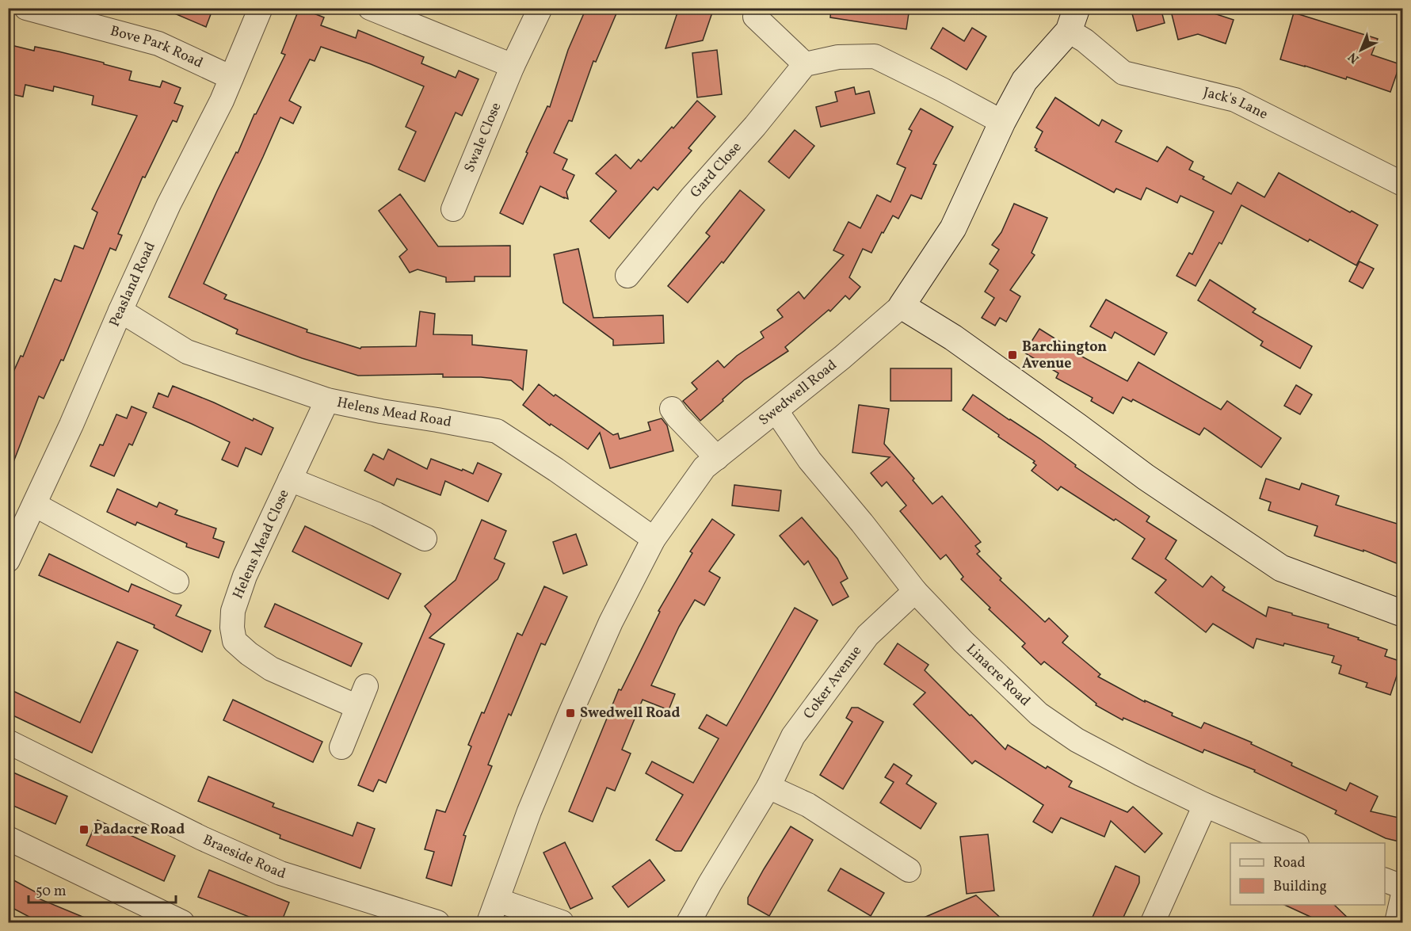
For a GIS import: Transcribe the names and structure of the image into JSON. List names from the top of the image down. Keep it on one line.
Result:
{"streets":{"street":["Bove Park Road","Jack's Lane","Swale Close","Gard Close","Peasland Road","Swedwell Road","Helens Mead Road","Helens Mead Close","Linacre Road","Coker Avenue","Braeside Road"]},"crossings":[["Bove Park Road","Peasland Road"],["Jack's Lane","Swedwell Road"],["Peasland Road","Helens Mead Road"],["Swedwell Road","Helens Mead Road"],["Swedwell Road","Linacre Road"],["Helens Mead Road","Helens Mead Close"],["Linacre Road","Coker Avenue"]],"places":{"transit":["Barchington Avenue","Swedwell Road","Padacre Road"]},"legend":["Road","Building"],"scale_bar":"50 m","north":"bottom left"}
